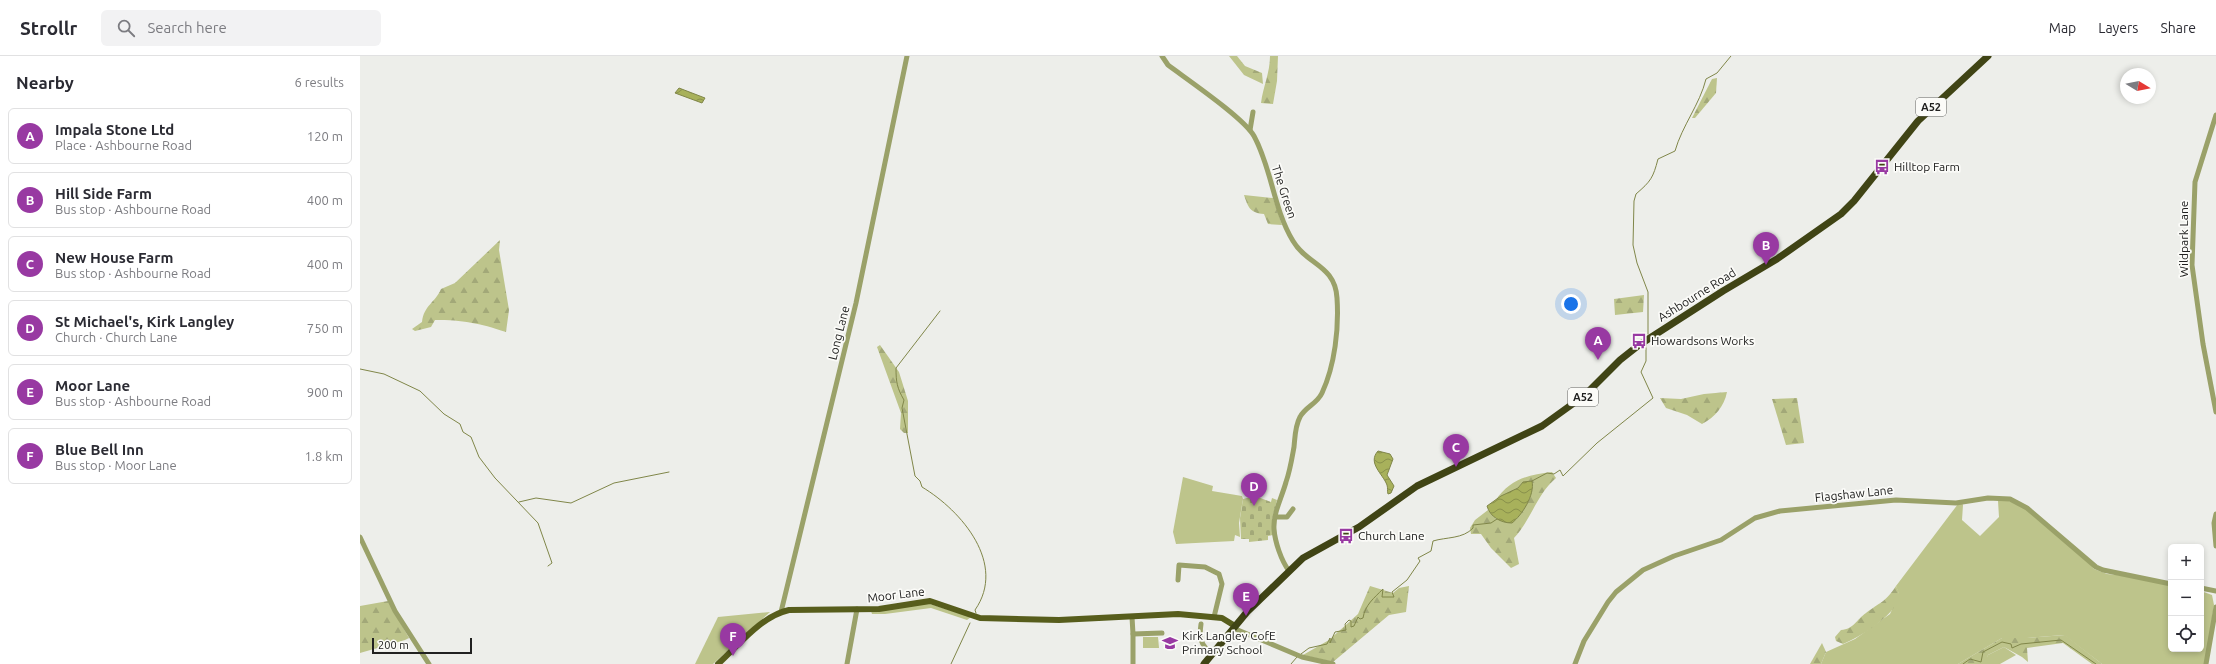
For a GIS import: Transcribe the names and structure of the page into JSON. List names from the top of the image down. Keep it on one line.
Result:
{"streets":{"highway":["A52","Ashbourne Road"],"main road":["Moor Lane"],"street":["The Green","Wildpark Lane","Long Lane","Flagshaw Lane"]},"crossings":[["Ashbourne Road","Moor Lane"],["Long Lane","Moor Lane"]],"places":{"bus stop":["Hilltop Farm","Howardsons Works","Church Lane"],"school or university":["Kirk Langley CofE Primary School"]},"scale_bar":"200 m","north":"right","page":{"header":"Strollr","search":"Search here","nav":["Map","Layers","Share"],"heading":["Nearby","6 results"],"list":[{"mark":"A","name":"Impala Stone Ltd","note":"Place · Ashbourne Road","value":"120 m"},{"mark":"B","name":"Hill Side Farm","note":"Bus stop · Ashbourne Road","value":"400 m"},{"mark":"C","name":"New House Farm","note":"Bus stop · Ashbourne Road","value":"400 m"},{"mark":"D","name":"St Michael's, Kirk Langley","note":"Church · Church Lane","value":"750 m"},{"mark":"E","name":"Moor Lane","note":"Bus stop · Ashbourne Road","value":"900 m"},{"mark":"F","name":"Blue Bell Inn","note":"Bus stop · Moor Lane","value":"1.8 km"}],"pins":["B","A","C","D","E","F"],"map_buttons":["+","−"],"scale":"200 m"}}
